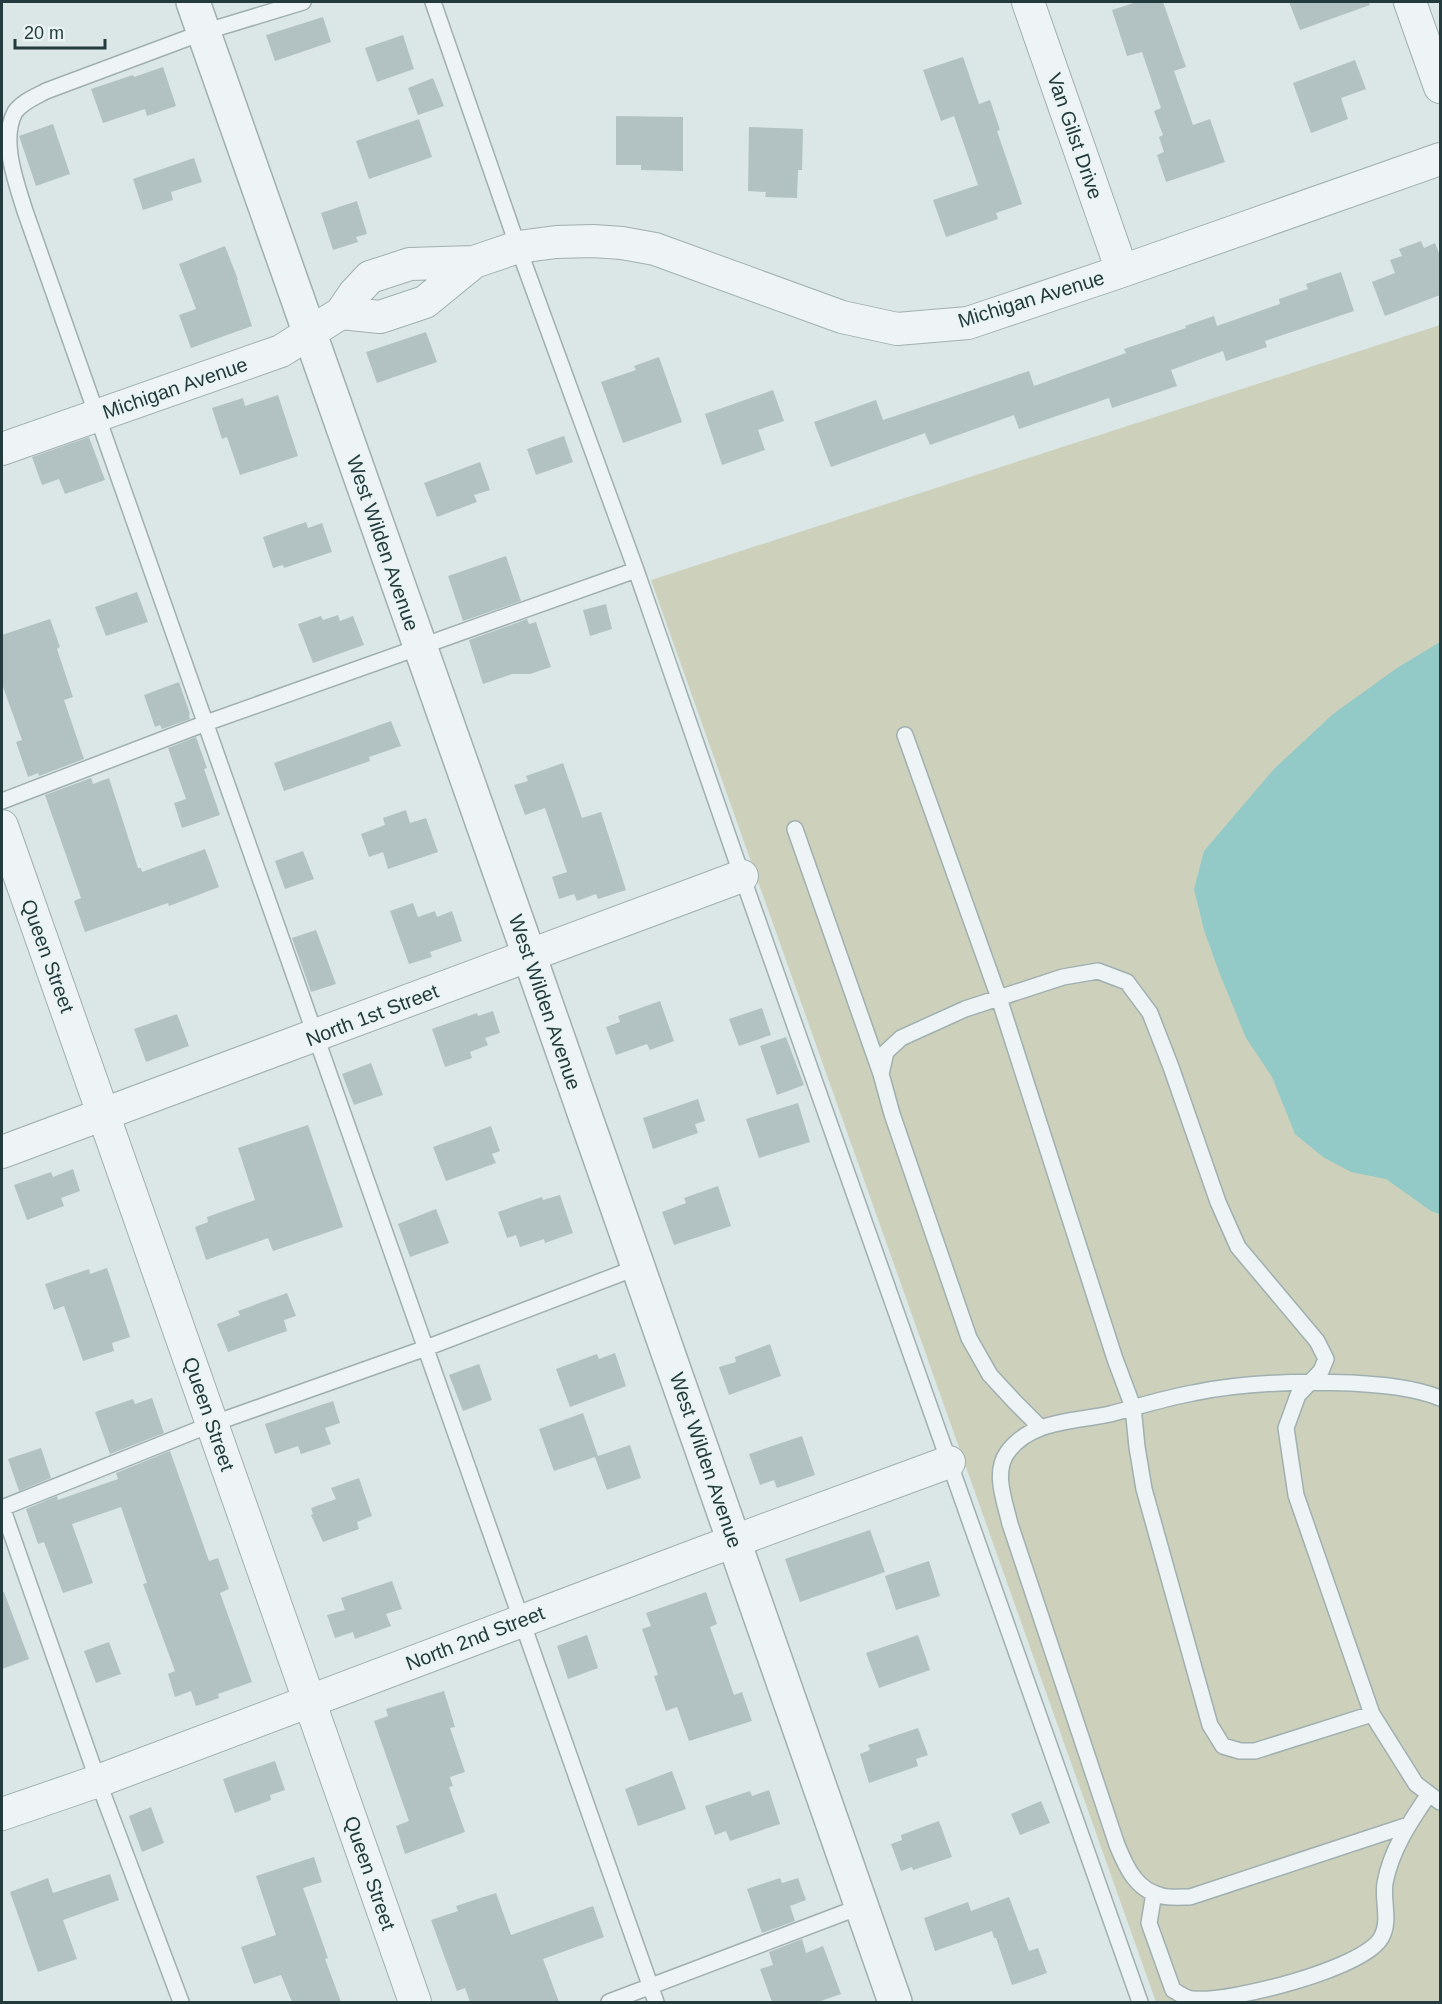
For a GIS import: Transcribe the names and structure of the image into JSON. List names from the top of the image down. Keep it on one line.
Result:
{"streets":{"street":["Van Gilst Drive","Michigan Avenue","West Wilden Avenue","Queen Street","North 1st Street","North 2nd Street"]},"crossings":[["Van Gilst Drive","Michigan Avenue"],["Michigan Avenue","West Wilden Avenue"],["West Wilden Avenue","North 1st Street"],["West Wilden Avenue","North 2nd Street"],["Queen Street","North 1st Street"],["Queen Street","North 2nd Street"]],"scale_bar":"20 m"}
